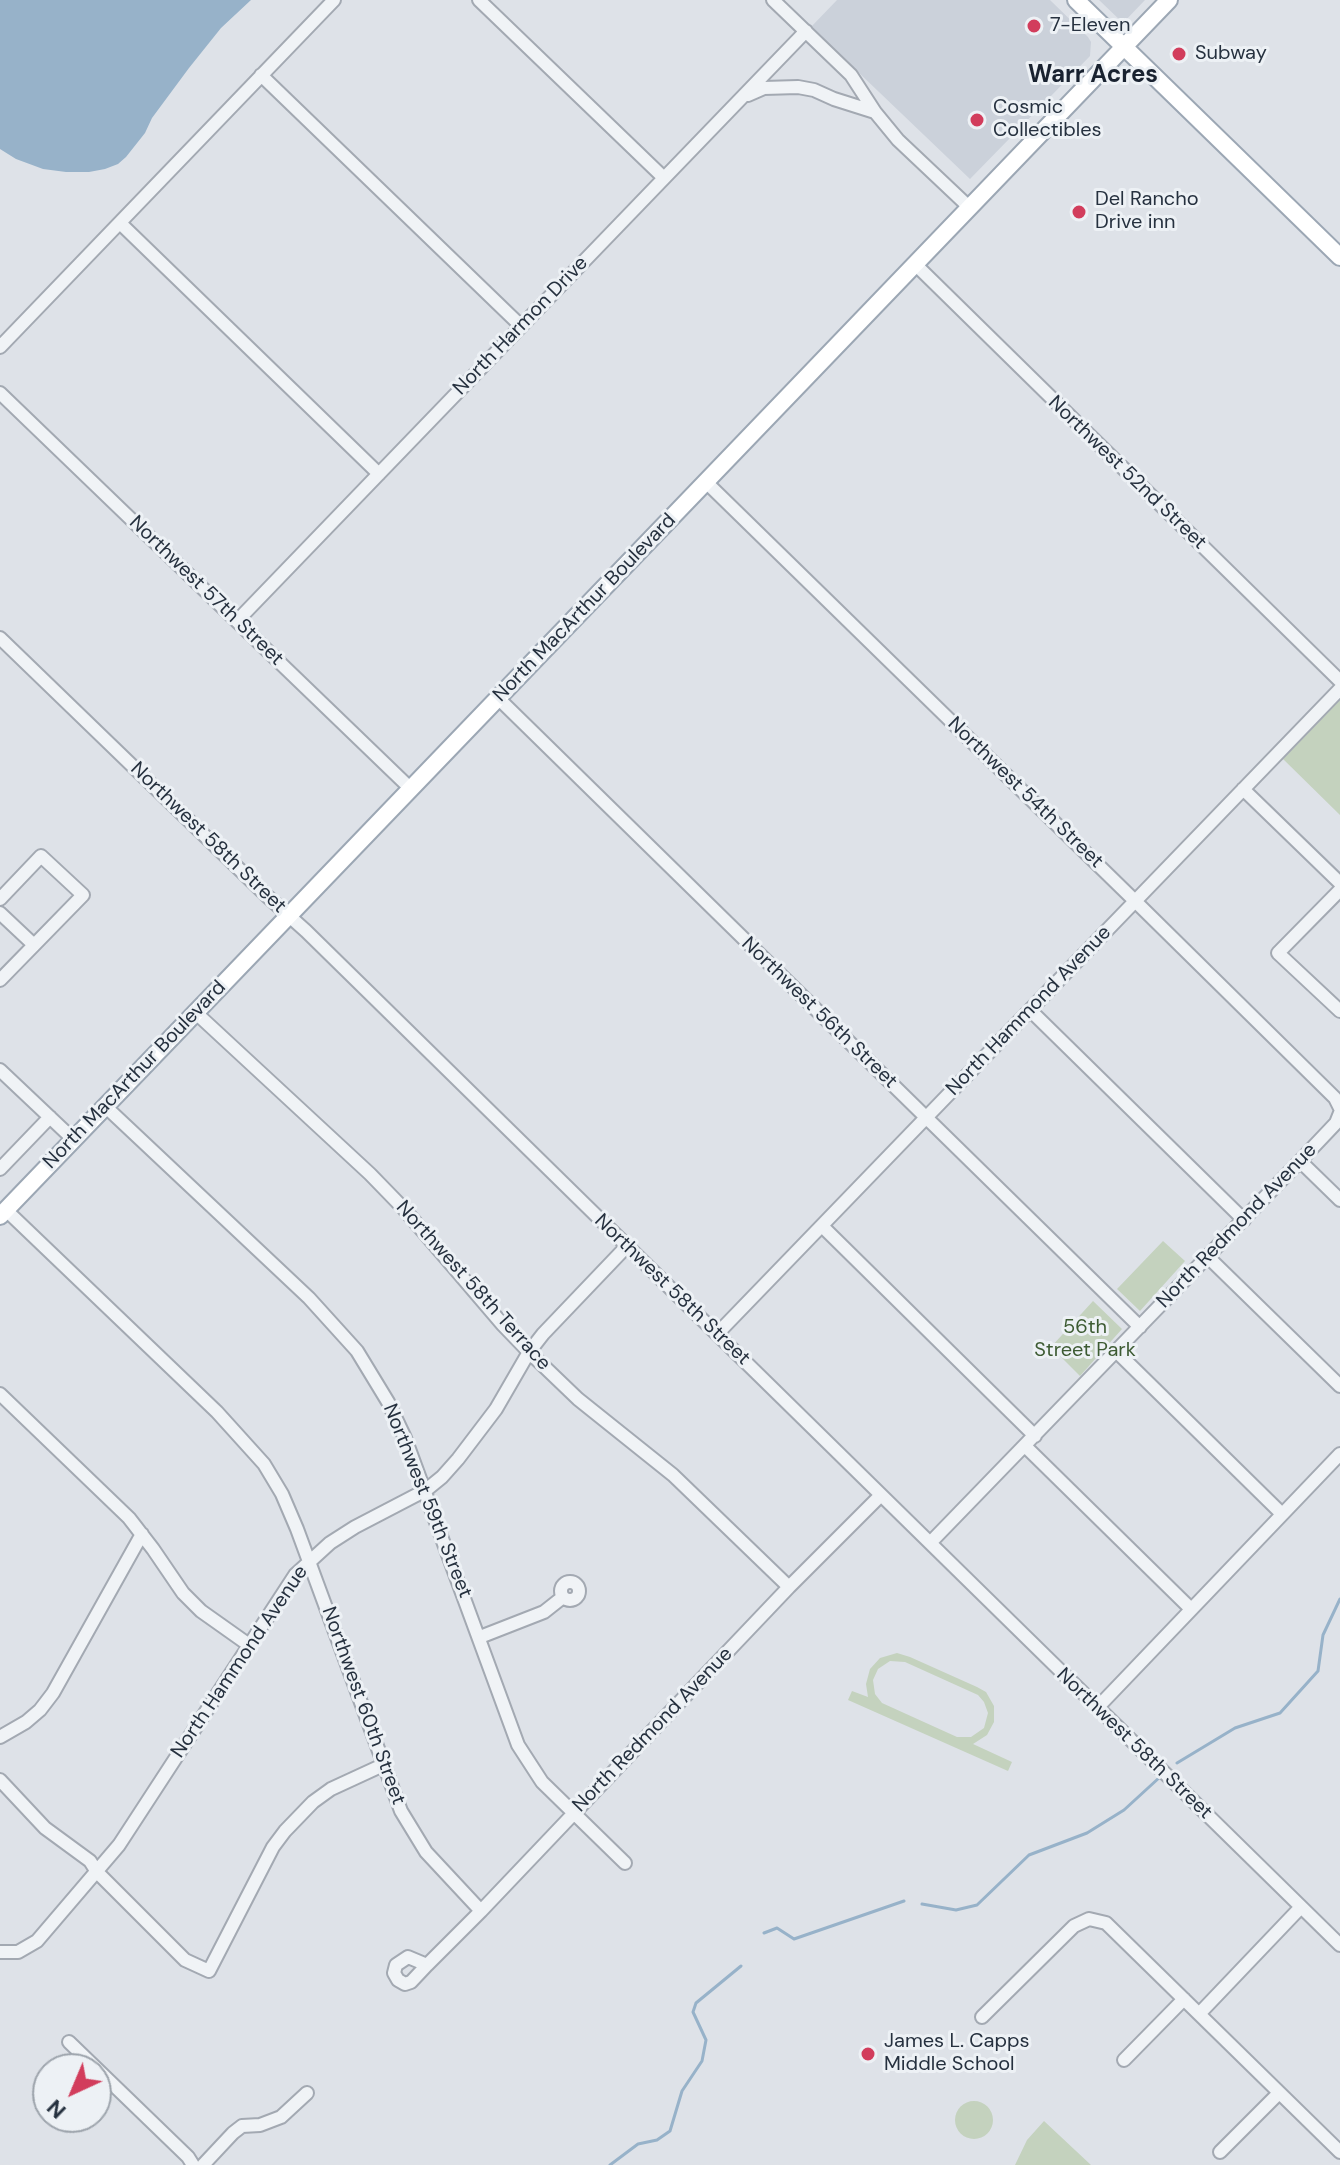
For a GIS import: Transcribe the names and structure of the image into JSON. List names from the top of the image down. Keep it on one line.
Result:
{"streets":{"main road":["North MacArthur Boulevard"],"street":["North Harmon Drive","Northwest 52nd Street","Northwest 57th Street","Northwest 54th Street","Northwest 58th Street","North Hammond Avenue","Northwest 56th Street","North Redmond Avenue","Northwest 58th Terrace","Northwest 59th Street","Northwest 60th Street"]},"crossings":[["North Harmon Drive","Northwest 57th Street"],["Northwest 52nd Street","North MacArthur Boulevard"],["Northwest 57th Street","North MacArthur Boulevard"],["North MacArthur Boulevard","Northwest 54th Street"],["North MacArthur Boulevard","Northwest 58th Street"],["North MacArthur Boulevard","Northwest 56th Street"],["North MacArthur Boulevard","Northwest 58th Terrace"],["North MacArthur Boulevard","Northwest 59th Street"],["North MacArthur Boulevard","Northwest 60th Street"],["Northwest 54th Street","North Hammond Avenue"],["Northwest 54th Street","North Redmond Avenue"],["Northwest 58th Street","North Hammond Avenue"],["Northwest 58th Street","North Redmond Avenue"],["North Hammond Avenue","Northwest 56th Street"],["North Hammond Avenue","Northwest 58th Terrace"],["North Hammond Avenue","Northwest 59th Street"],["North Hammond Avenue","Northwest 60th Street"],["Northwest 56th Street","North Redmond Avenue"],["North Redmond Avenue","Northwest 58th Terrace"],["North Redmond Avenue","Northwest 59th Street"],["North Redmond Avenue","Northwest 60th Street"]],"districts":["Warr Acres"],"parks":["56th Street Park"],"places":["7-Eleven","Subway","Cosmic Collectibles","Del Rancho Drive inn","James L. Capps Middle School"],"north":"bottom left"}
